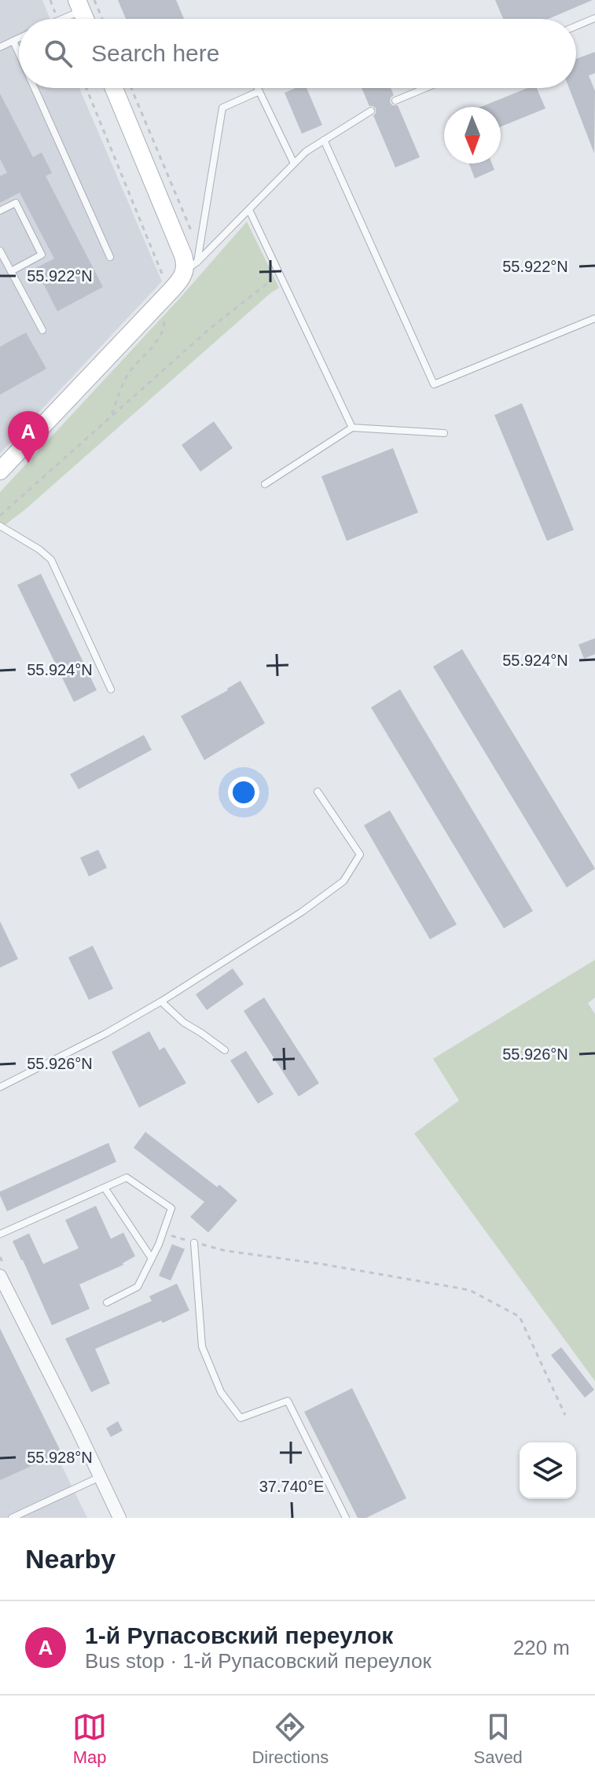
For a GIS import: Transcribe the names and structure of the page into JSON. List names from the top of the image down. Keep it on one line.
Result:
{"north":"bottom","page":{"search":"Search here","pins":"A","heading":"Nearby","list":[{"mark":"A","name":"1-й Рупасовский переулок","note":"Bus stop · 1-й Рупасовский переулок","value":"220 m"}],"nav":["Map","Directions","Saved"]},"coordinates":["55.922°N","55.924°N","55.926°N","55.928°N","37.740°E"]}
